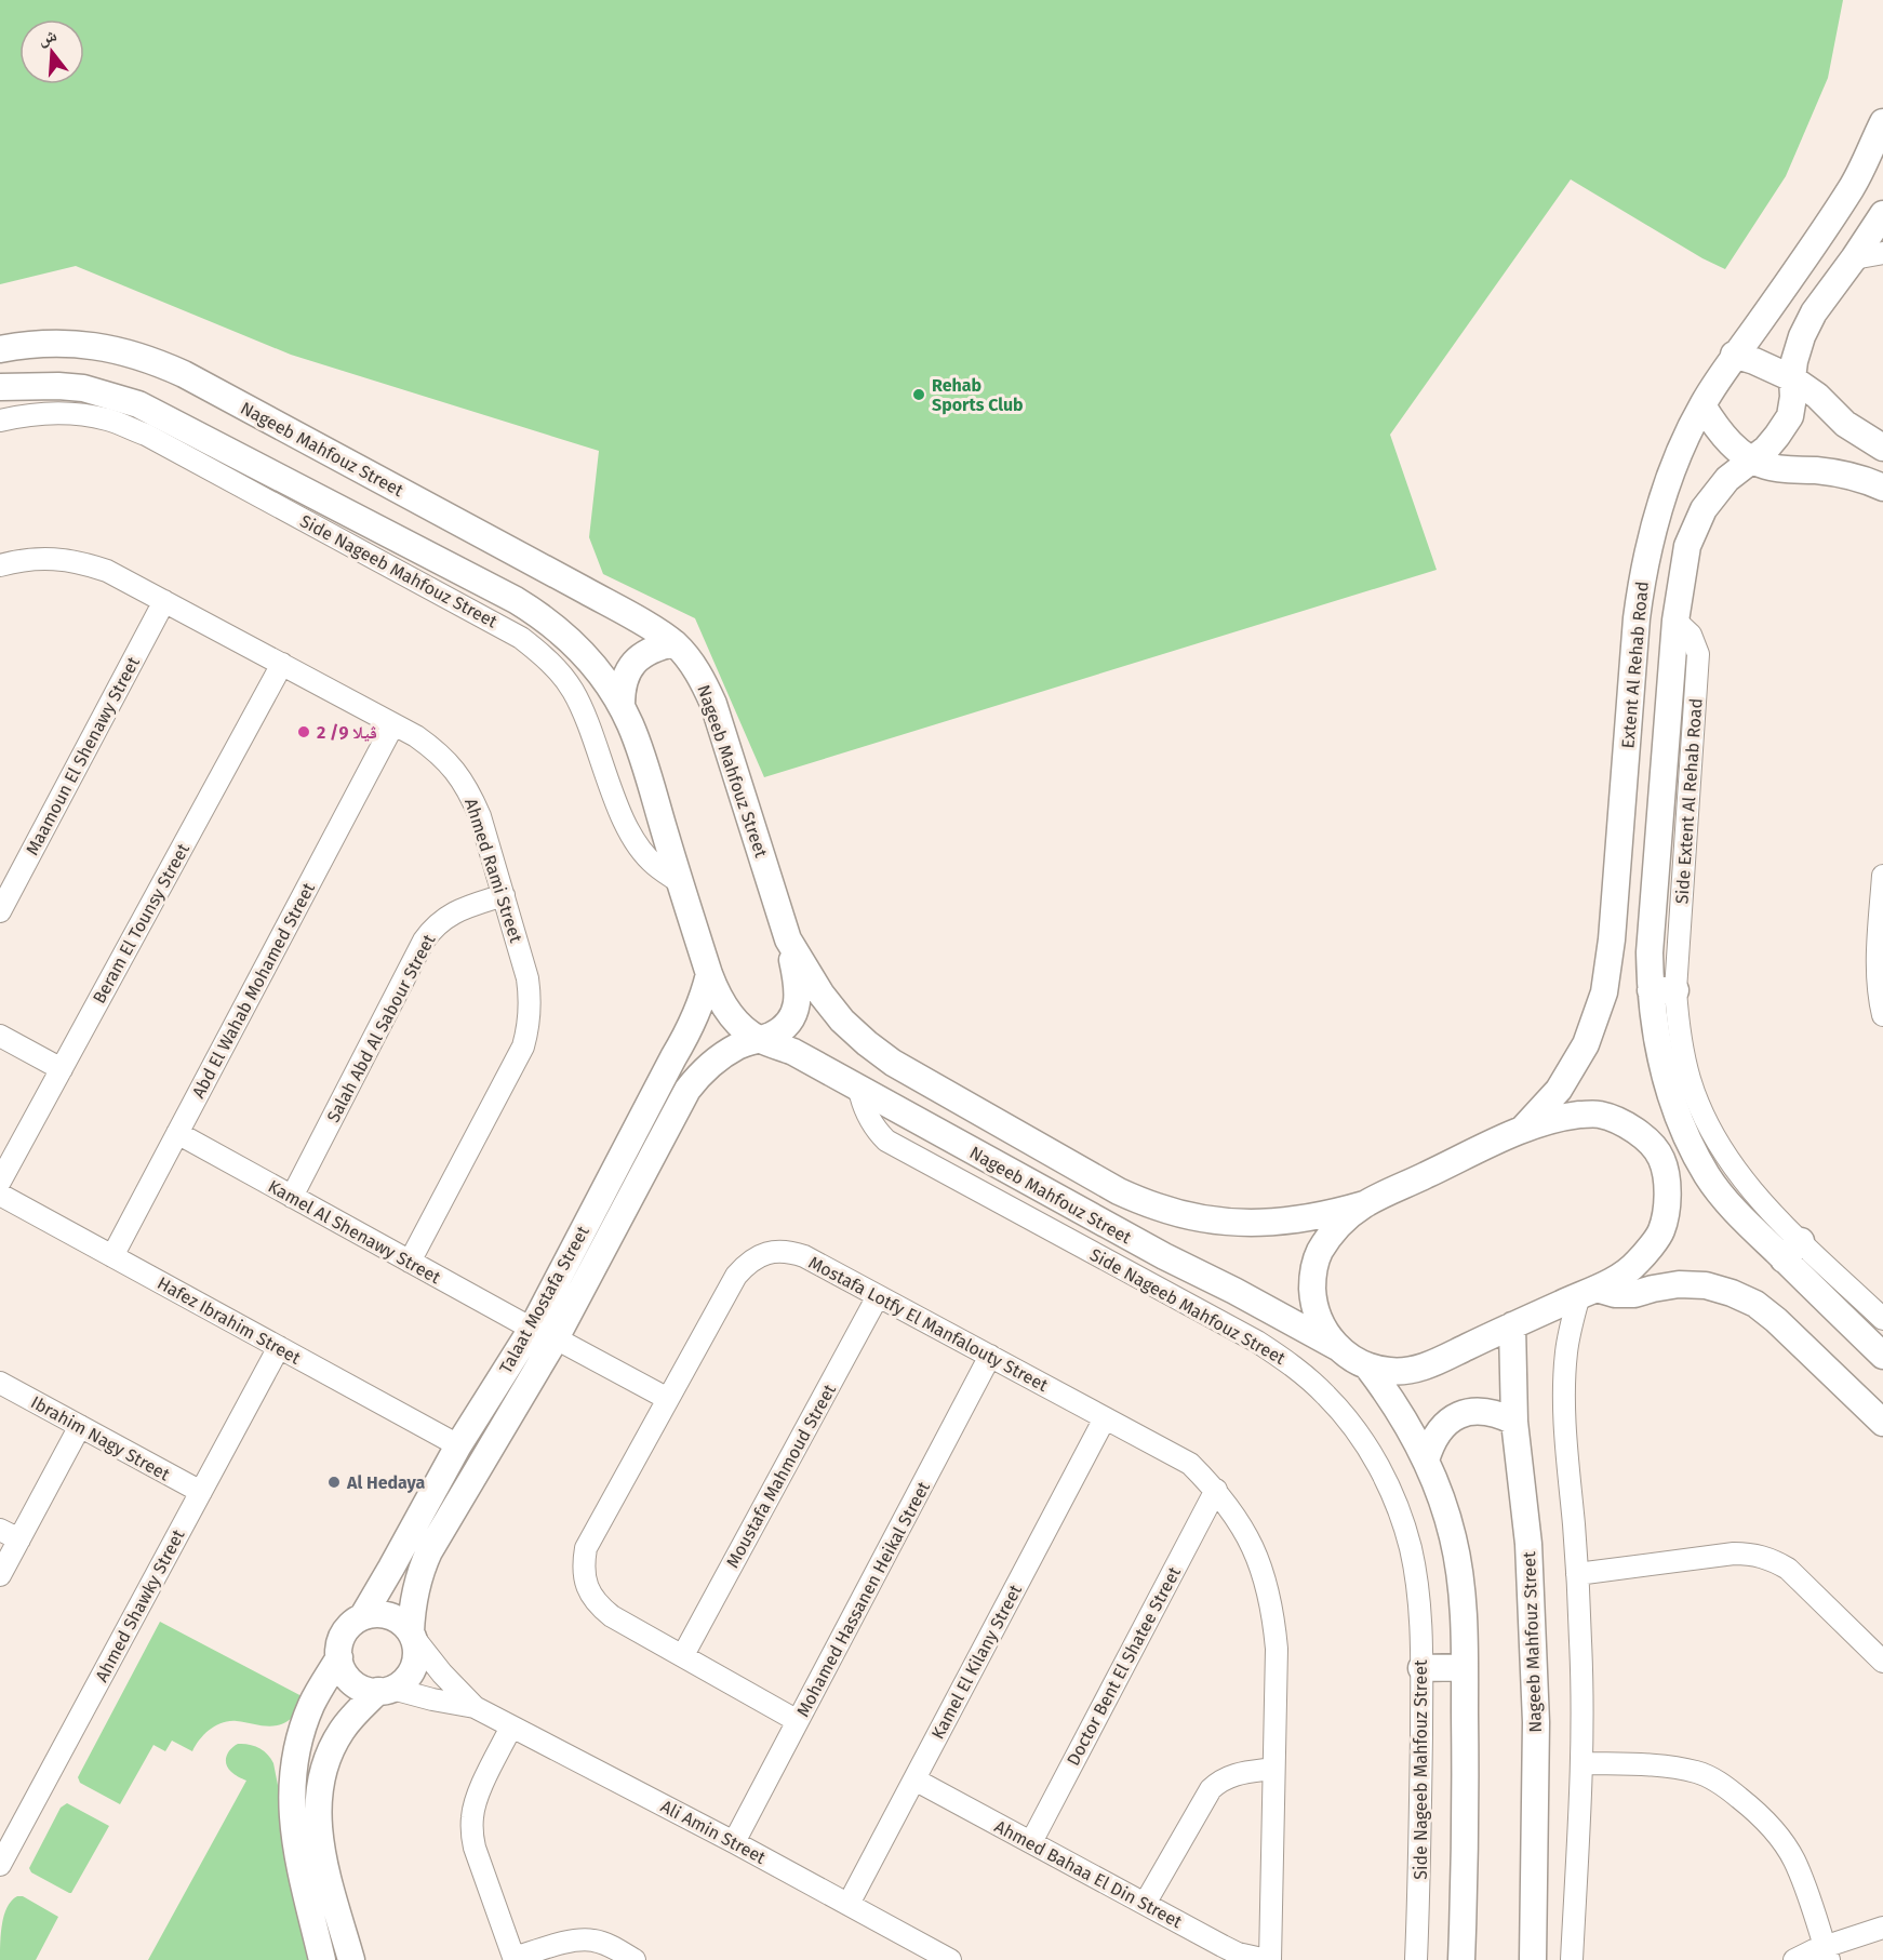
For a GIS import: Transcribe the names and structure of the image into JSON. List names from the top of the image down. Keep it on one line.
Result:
{"streets":{"street":["Nageeb Mahfouz Street","Side Nageeb Mahfouz Street","Extent Al Rehab Road","Maamoun El Shenawy Street","Ahmed Rami Street","Beram El Tounsy Street","Abd El Wahab Mohamed Street","Salah Abd Al Sabour Street","Kamel Al Shenawy Street","Talaat Mostafa Street","Hafez Ibrahim Street","Mostafa Lotfy El Manfalouty Street","Ibrahim Nagy Street","Moustafa Mahmoud Street","Mohamed Hassanen Heikal Street","Ahmed Shawky Street","Kamel El Kilany Street","Doctor Bent El Shatee Street","Ali Amin Street","Ahmed Bahaa El Din Street"]},"crossings":[["Nageeb Mahfouz Street","Side Nageeb Mahfouz Street"],["Nageeb Mahfouz Street","Talaat Mostafa Street"],["Maamoun El Shenawy Street","Ahmed Rami Street"],["Ahmed Rami Street","Beram El Tounsy Street"],["Ahmed Rami Street","Abd El Wahab Mohamed Street"],["Ahmed Rami Street","Salah Abd Al Sabour Street"],["Ahmed Rami Street","Kamel Al Shenawy Street"],["Abd El Wahab Mohamed Street","Kamel Al Shenawy Street"],["Abd El Wahab Mohamed Street","Hafez Ibrahim Street"],["Salah Abd Al Sabour Street","Kamel Al Shenawy Street"],["Kamel Al Shenawy Street","Talaat Mostafa Street"],["Talaat Mostafa Street","Hafez Ibrahim Street"],["Talaat Mostafa Street","Ali Amin Street"],["Hafez Ibrahim Street","Ahmed Shawky Street"],["Mostafa Lotfy El Manfalouty Street","Moustafa Mahmoud Street"],["Mostafa Lotfy El Manfalouty Street","Mohamed Hassanen Heikal Street"],["Mostafa Lotfy El Manfalouty Street","Kamel El Kilany Street"],["Mostafa Lotfy El Manfalouty Street","Doctor Bent El Shatee Street"],["Mostafa Lotfy El Manfalouty Street","Ahmed Bahaa El Din Street"],["Ibrahim Nagy Street","Ahmed Shawky Street"],["Mohamed Hassanen Heikal Street","Ali Amin Street"],["Kamel El Kilany Street","Ali Amin Street"],["Kamel El Kilany Street","Ahmed Bahaa El Din Street"],["Doctor Bent El Shatee Street","Ahmed Bahaa El Din Street"]],"places":["Rehab Sports Club","ڤيلا 9/ 2","Al Hedaya"],"north":"top"}
